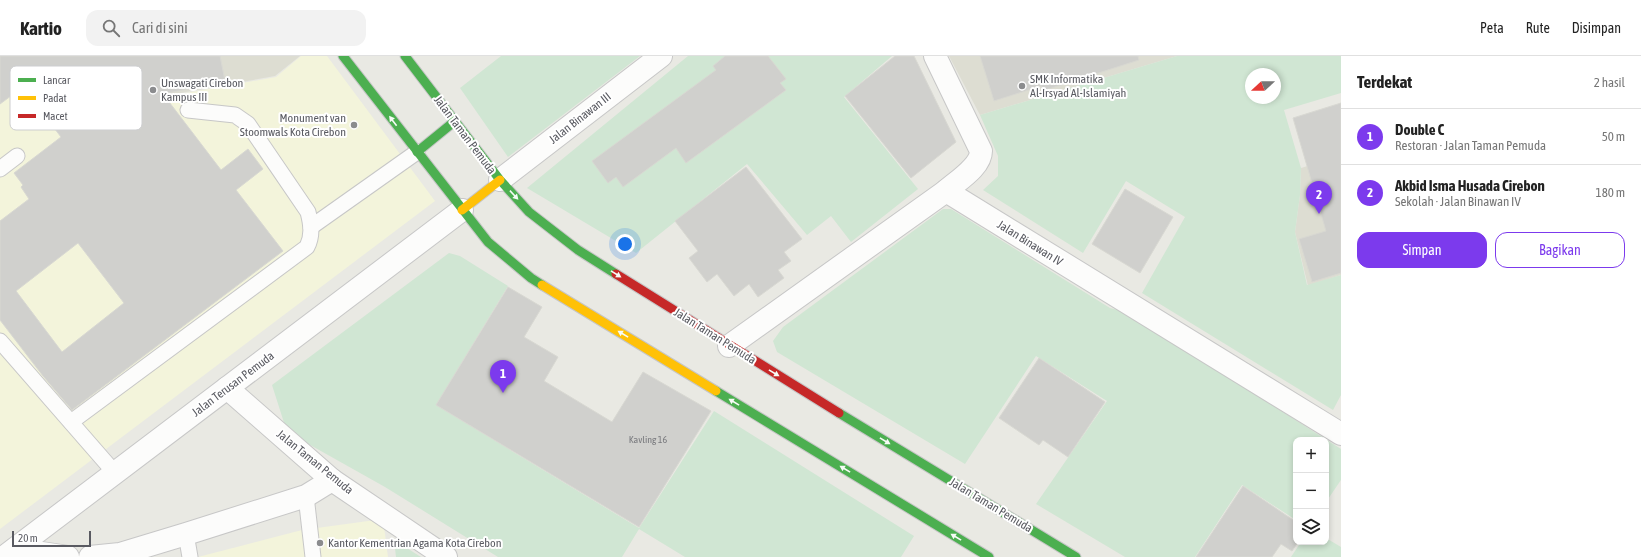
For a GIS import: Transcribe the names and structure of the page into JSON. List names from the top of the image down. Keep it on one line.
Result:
{"streets":{"street":["Jalan Binawan III","Jalan Taman Pemuda","Jalan Binawan IV","Jalan Terusan Pemuda"]},"crossings":[["Jalan Binawan III","Jalan Taman Pemuda"],["Jalan Taman Pemuda","Jalan Terusan Pemuda"]],"places":["SMK Informatika Al-Irsyad Al-Islamiyah","Unswagati Cirebon Kampus III","Monument van Stoomwals Kota Cirebon","Kantor Kementrian Agama Kota Cirebon"],"house_numbers":["Kavling 16"],"legend":["Lancar","Padat","Macet"],"scale_bar":"20 m","north":"left","page":{"header":"Kartio","search":"Cari di sini","nav":["Peta","Rute","Disimpan"],"heading":["Terdekat","2 hasil"],"list":[{"mark":"1","name":"Double C","note":"Restoran · Jalan Taman Pemuda","value":"50 m"},{"mark":"2","name":"Akbid Isma Husada Cirebon","note":"Sekolah · Jalan Binawan IV","value":"180 m"}],"pins":["2","1"],"buttons":["Simpan","Bagikan"],"map_buttons":["+","−"],"scale":"20 m"}}
